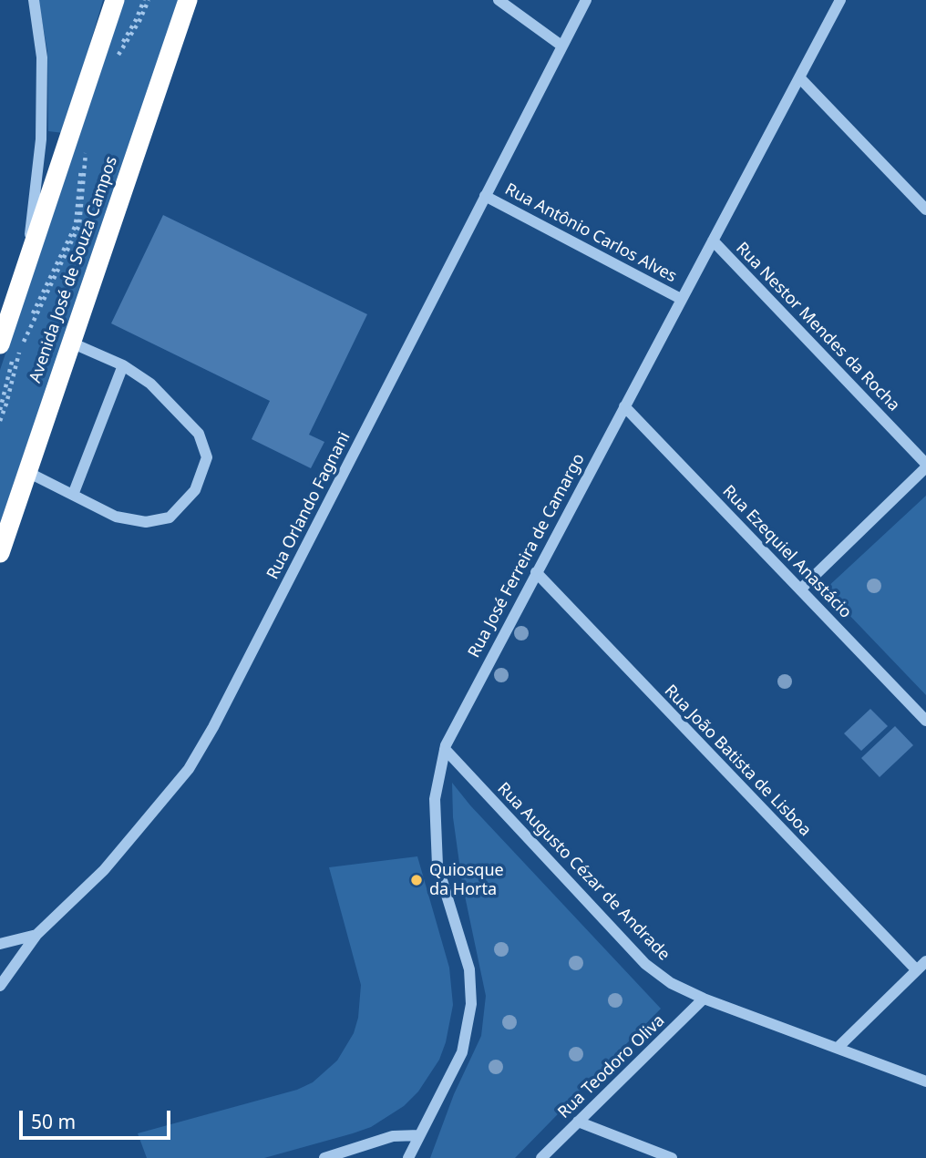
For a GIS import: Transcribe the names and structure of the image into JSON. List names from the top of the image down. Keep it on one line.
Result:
{"streets":{"highway":["Avenida José de Souza Campos"],"street":["Rua Antônio Carlos Alves","Rua Nestor Mendes da Rocha","Rua Orlando Fagnani","Rua Ezequiel Anastácio","Rua José Ferreira de Camargo","Rua João Batista de Lisboa","Rua Augusto Cézar de Andrade","Rua Teodoro Oliva"]},"crossings":[["Rua Antônio Carlos Alves","Rua Orlando Fagnani"],["Rua Antônio Carlos Alves","Rua José Ferreira de Camargo"],["Rua Nestor Mendes da Rocha","Rua José Ferreira de Camargo"],["Rua Ezequiel Anastácio","Rua José Ferreira de Camargo"],["Rua José Ferreira de Camargo","Rua João Batista de Lisboa"],["Rua José Ferreira de Camargo","Rua Augusto Cézar de Andrade"],["Rua Augusto Cézar de Andrade","Rua Teodoro Oliva"]],"places":["Quiosque da Horta"],"scale_bar":"50 m"}
